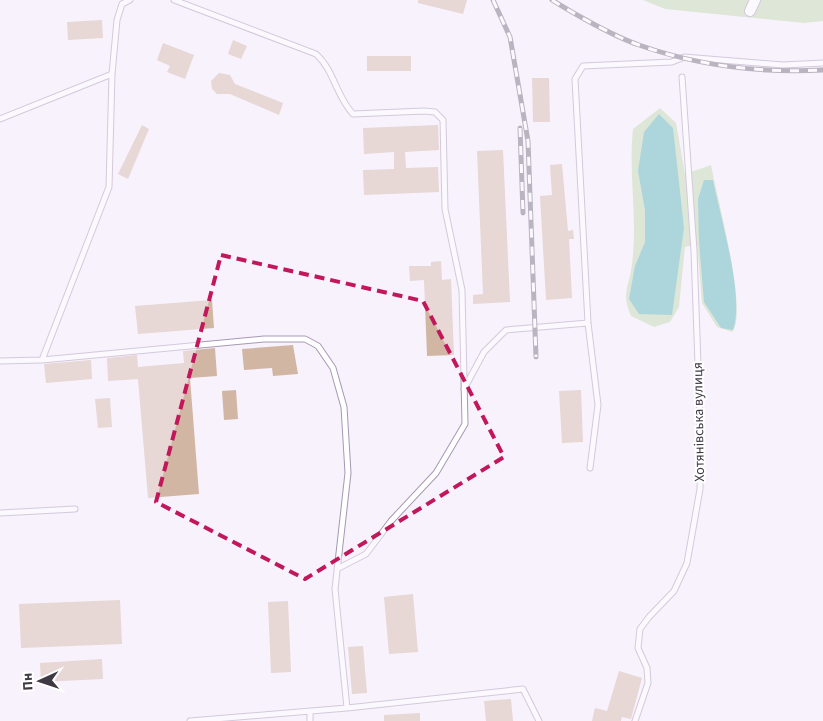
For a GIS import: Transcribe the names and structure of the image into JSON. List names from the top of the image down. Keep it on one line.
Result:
{"streets":{"lane":["Хотянівська вулиця"]},"north":"left"}
